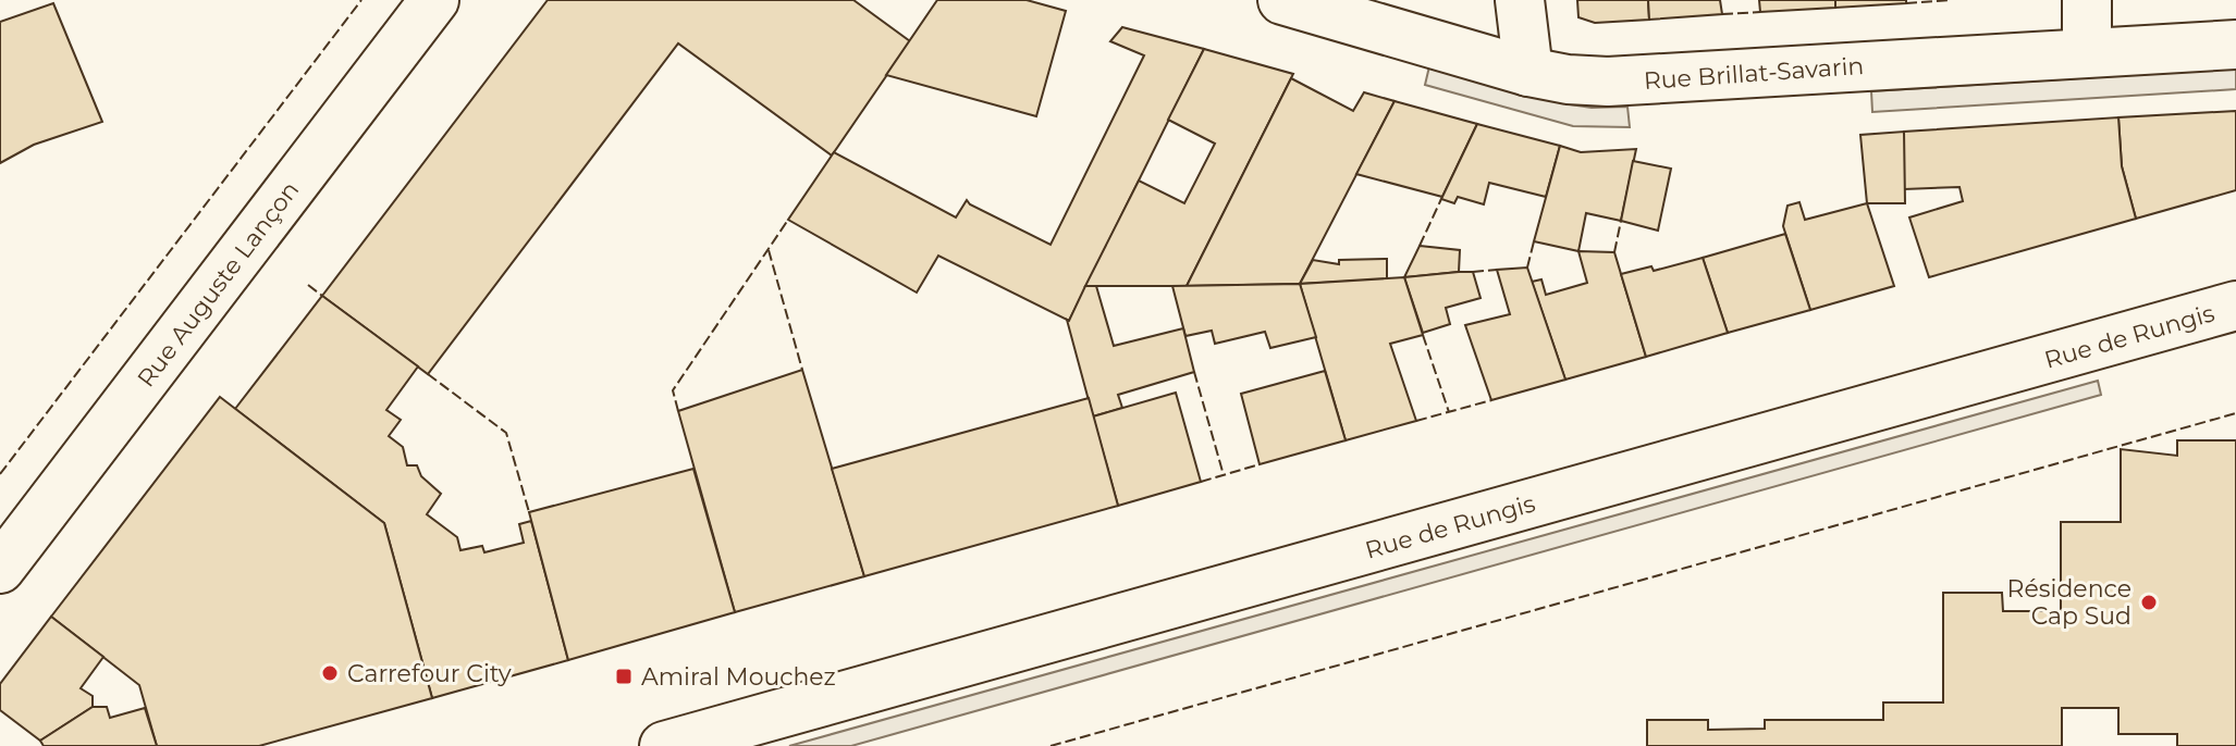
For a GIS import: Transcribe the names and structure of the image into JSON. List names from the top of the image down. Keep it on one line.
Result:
{"streets":{"street":["Rue Brillat-Savarin","Rue Auguste Lançon","Rue de Rungis"]},"places":{"other":["Résidence Cap Sud","Carrefour City"],"transit":["Amiral Mouchez"]}}
